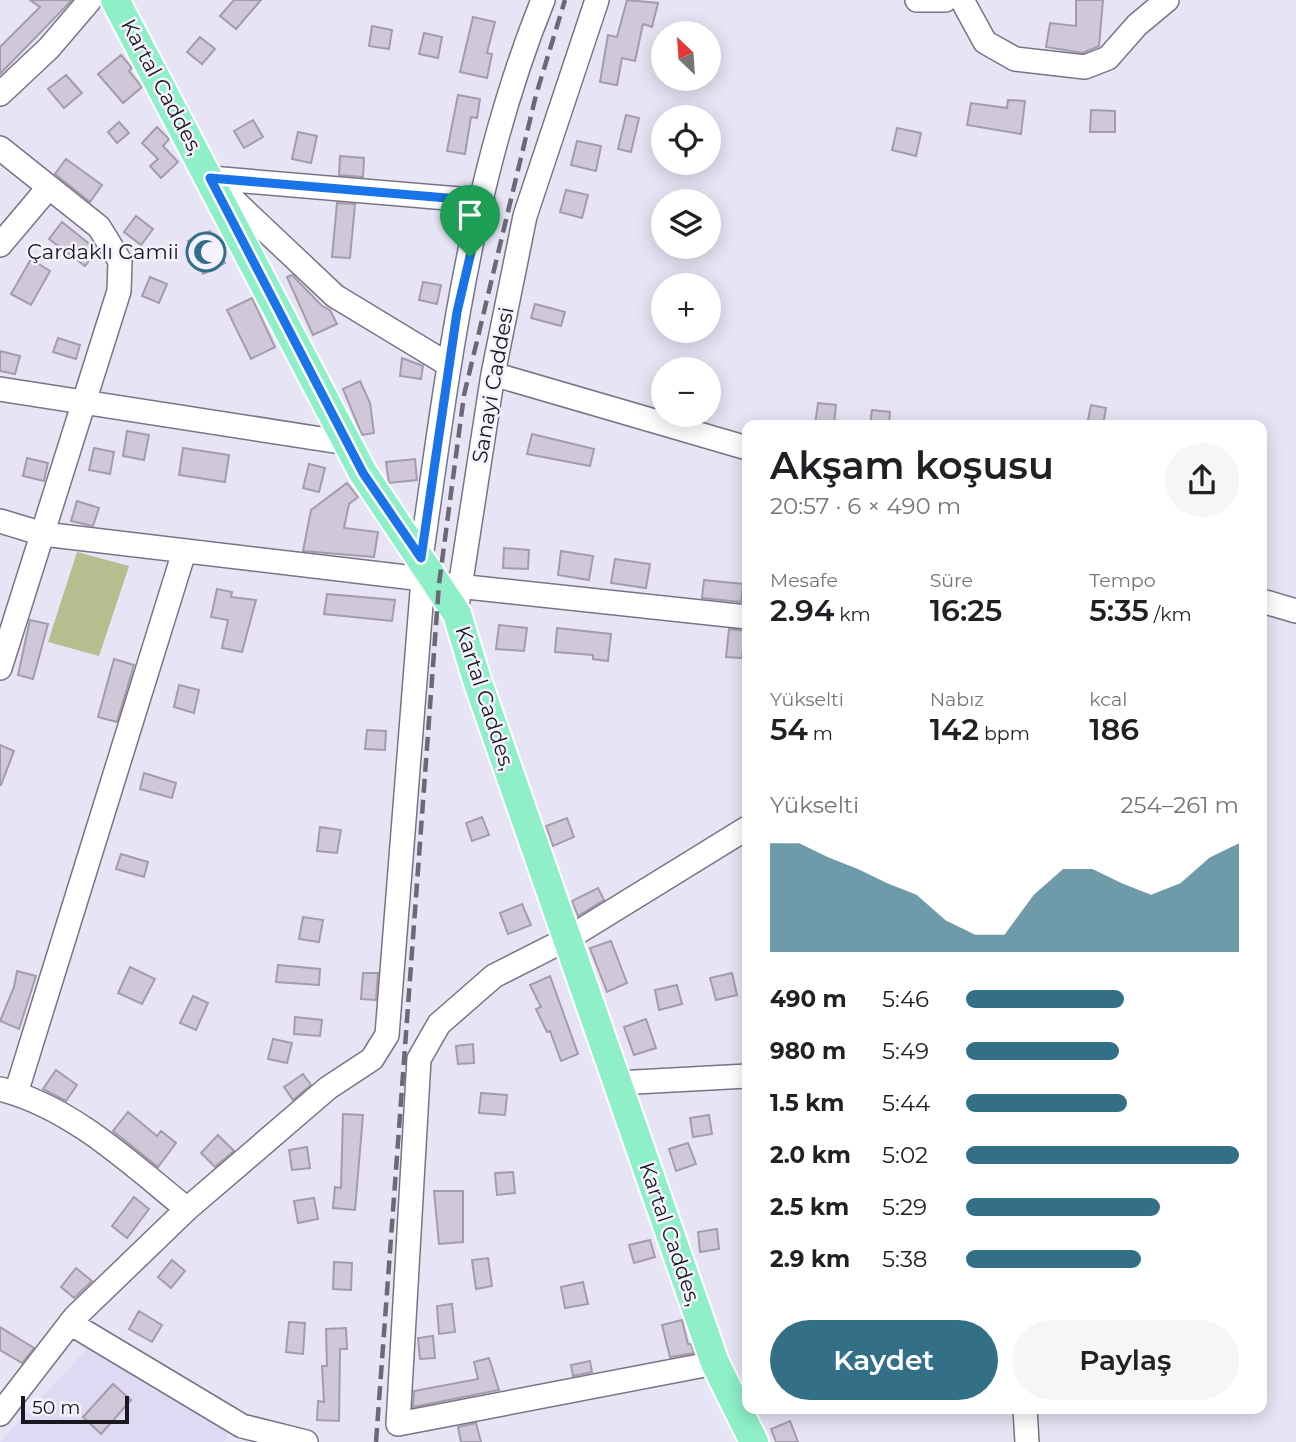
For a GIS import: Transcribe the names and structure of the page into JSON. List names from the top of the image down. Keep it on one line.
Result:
{"streets":{"main road":["Kartal Caddes,"],"street":["Sanayi Caddesi"]},"crossings":[["Kartal Caddes,","Sanayi Caddesi"]],"places":{"mosque":["Çardaklı Camii"]},"scale_bar":"50 m","north":"top left","page":{"map_buttons":["+","−"],"heading":["Akşam koşusu","20:57 · 6 × 490 m"],"stats":[["Mesafe","2.94 km"],["Süre","16:25"],["Tempo","5:35 /km"],["Yükselti","54 m"],["Nabız","142 bpm"],["kcal","186"]],"chart":["Yükselti","254–261 m"],"list":[{"name":"490 m","note":"5:46"},{"name":"980 m","note":"5:49"},{"name":"1.5 km","note":"5:44"},{"name":"2.0 km","note":"5:02"},{"name":"2.5 km","note":"5:29"},{"name":"2.9 km","note":"5:38"}],"buttons":["Kaydet","Paylaş"],"scale":"50 m"}}
